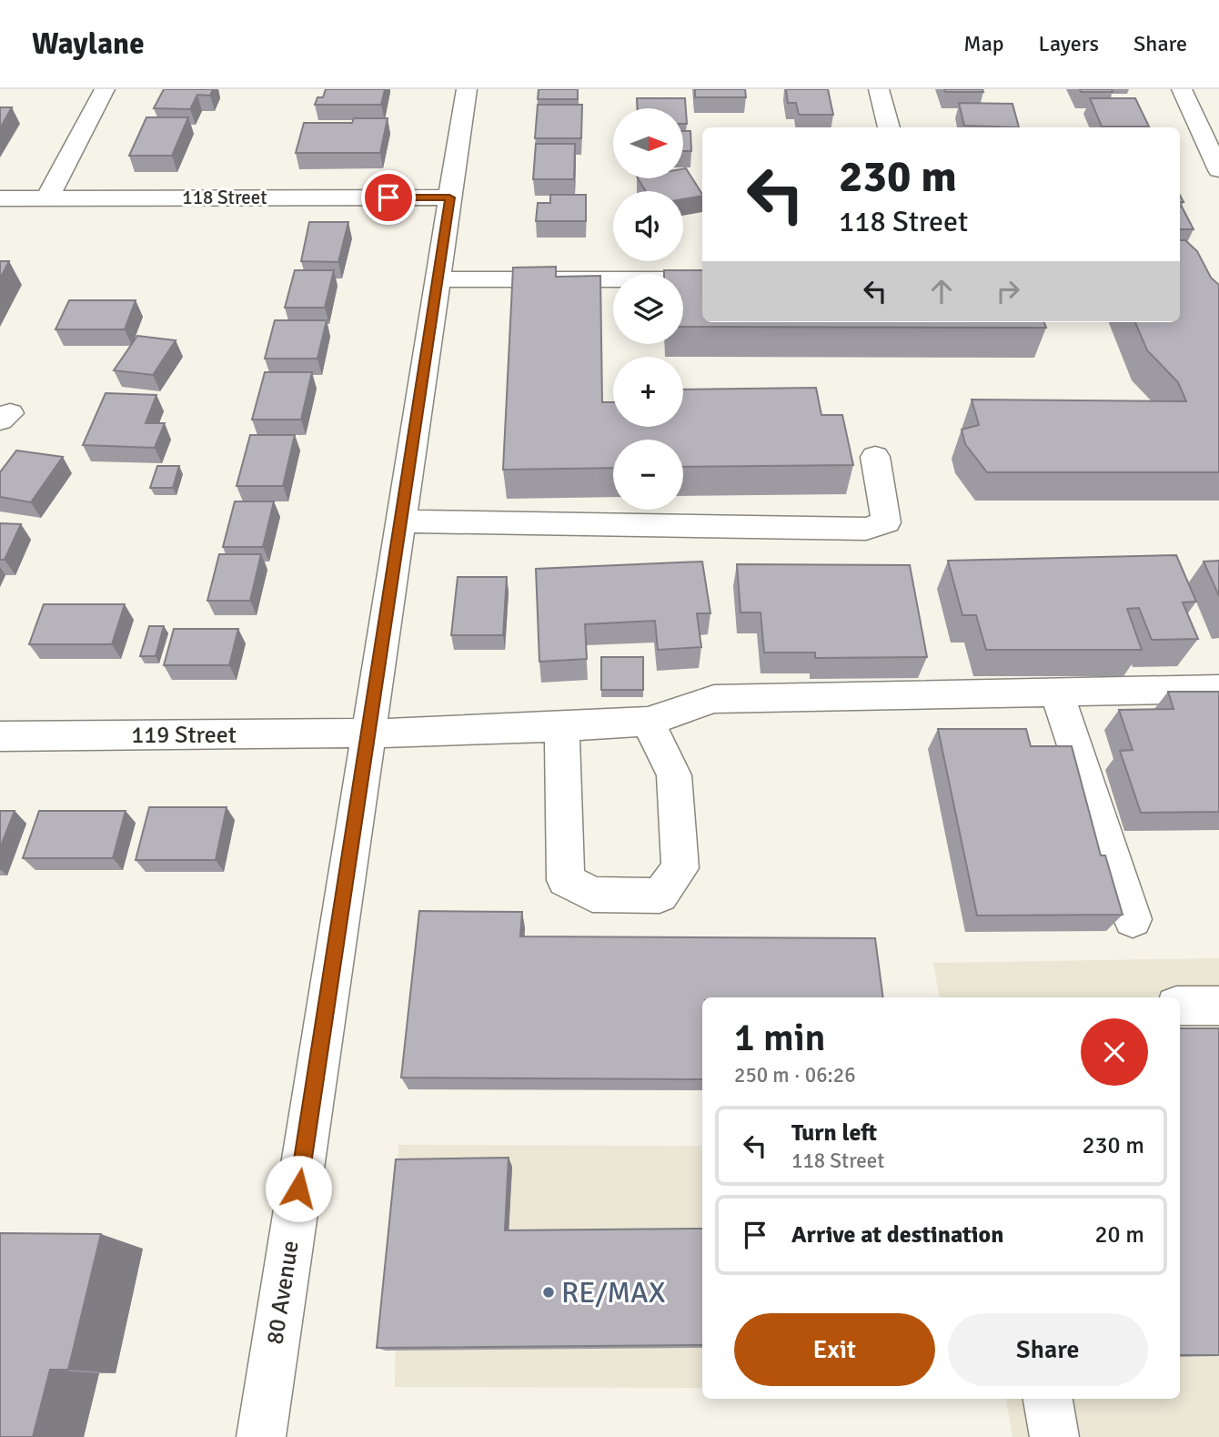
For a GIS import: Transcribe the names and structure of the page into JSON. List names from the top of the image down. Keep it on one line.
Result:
{"streets":{"street":["118 Street","119 Street","80 Avenue"]},"crossings":[["118 Street","80 Avenue"],["119 Street","80 Avenue"]],"places":["RE/MAX"],"north":"right","page":{"header":"Waylane","nav":["Map","Layers","Share"],"map_buttons":["+","−"],"turn":["230 m","118 Street"],"heading":["1 min","250 m · 06:26"],"list":[{"name":"Turn left","note":"118 Street","value":"230 m"},{"name":"Arrive at destination","value":"20 m"}],"buttons":["Exit","Share"]}}
